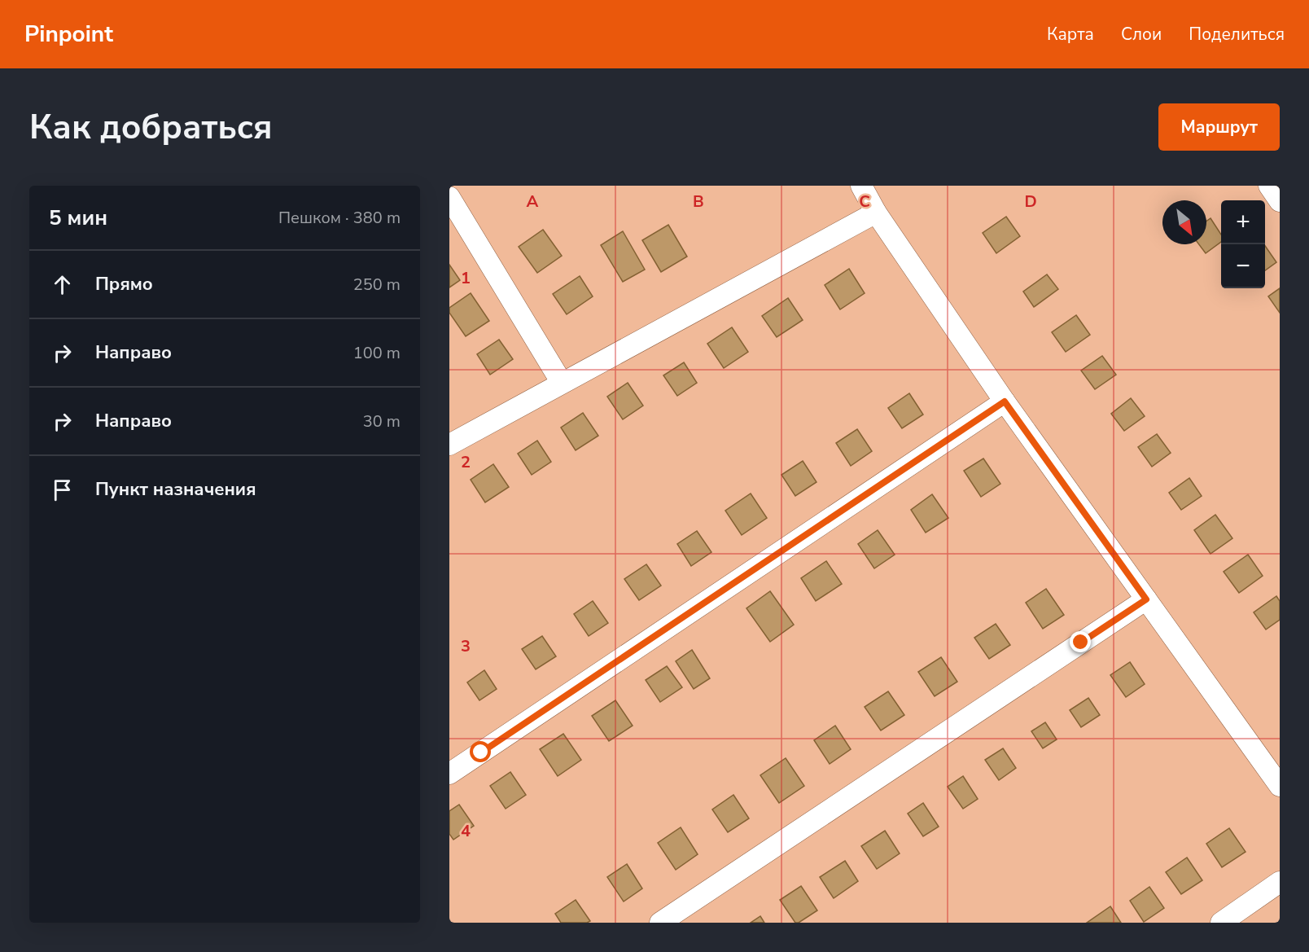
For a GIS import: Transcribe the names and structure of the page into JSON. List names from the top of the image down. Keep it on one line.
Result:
{"north":"bottom right","page":{"header":"Pinpoint","nav":["Карта","Слои","Поделиться"],"buttons":"Маршрут","title":"Как добраться","heading":["5 мин","Пешком · 380 m"],"map_buttons":["+","−"],"list":[["Прямо","250 m"],["Направо","100 m"],["Направо","30 m"],"Пункт назначения"]},"grid":{"columns":["A","B","C","D"],"rows":["1","2","3","4"]}}
